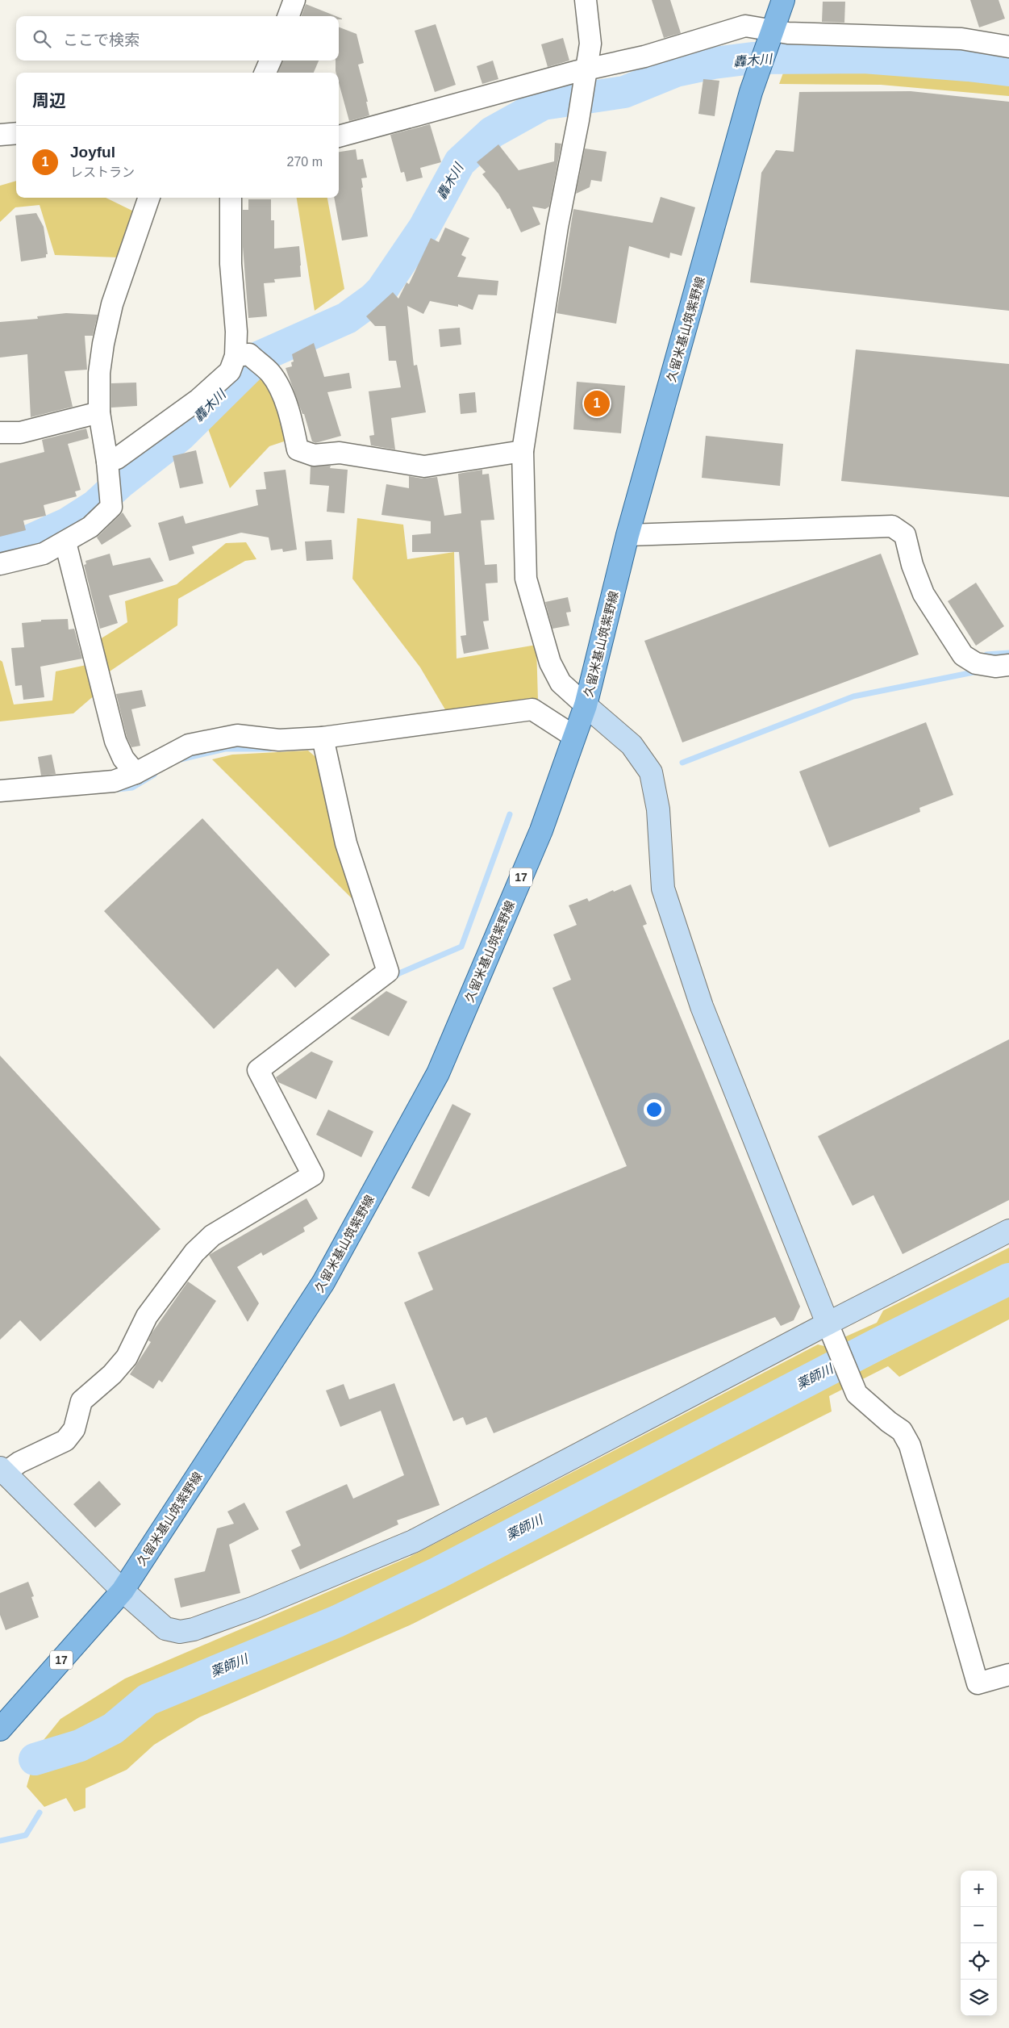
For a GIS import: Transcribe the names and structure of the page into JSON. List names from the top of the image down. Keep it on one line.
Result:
{"streets":{"main road":["久留米基山筑紫野線","17"]},"water":["轟木川","薬師川"],"page":{"search":"ここで検索","heading":"周辺","list":[{"mark":"1","name":"Joyful","note":"レストラン","value":"270 m"}],"pins":"1","map_buttons":["+","−"]}}
